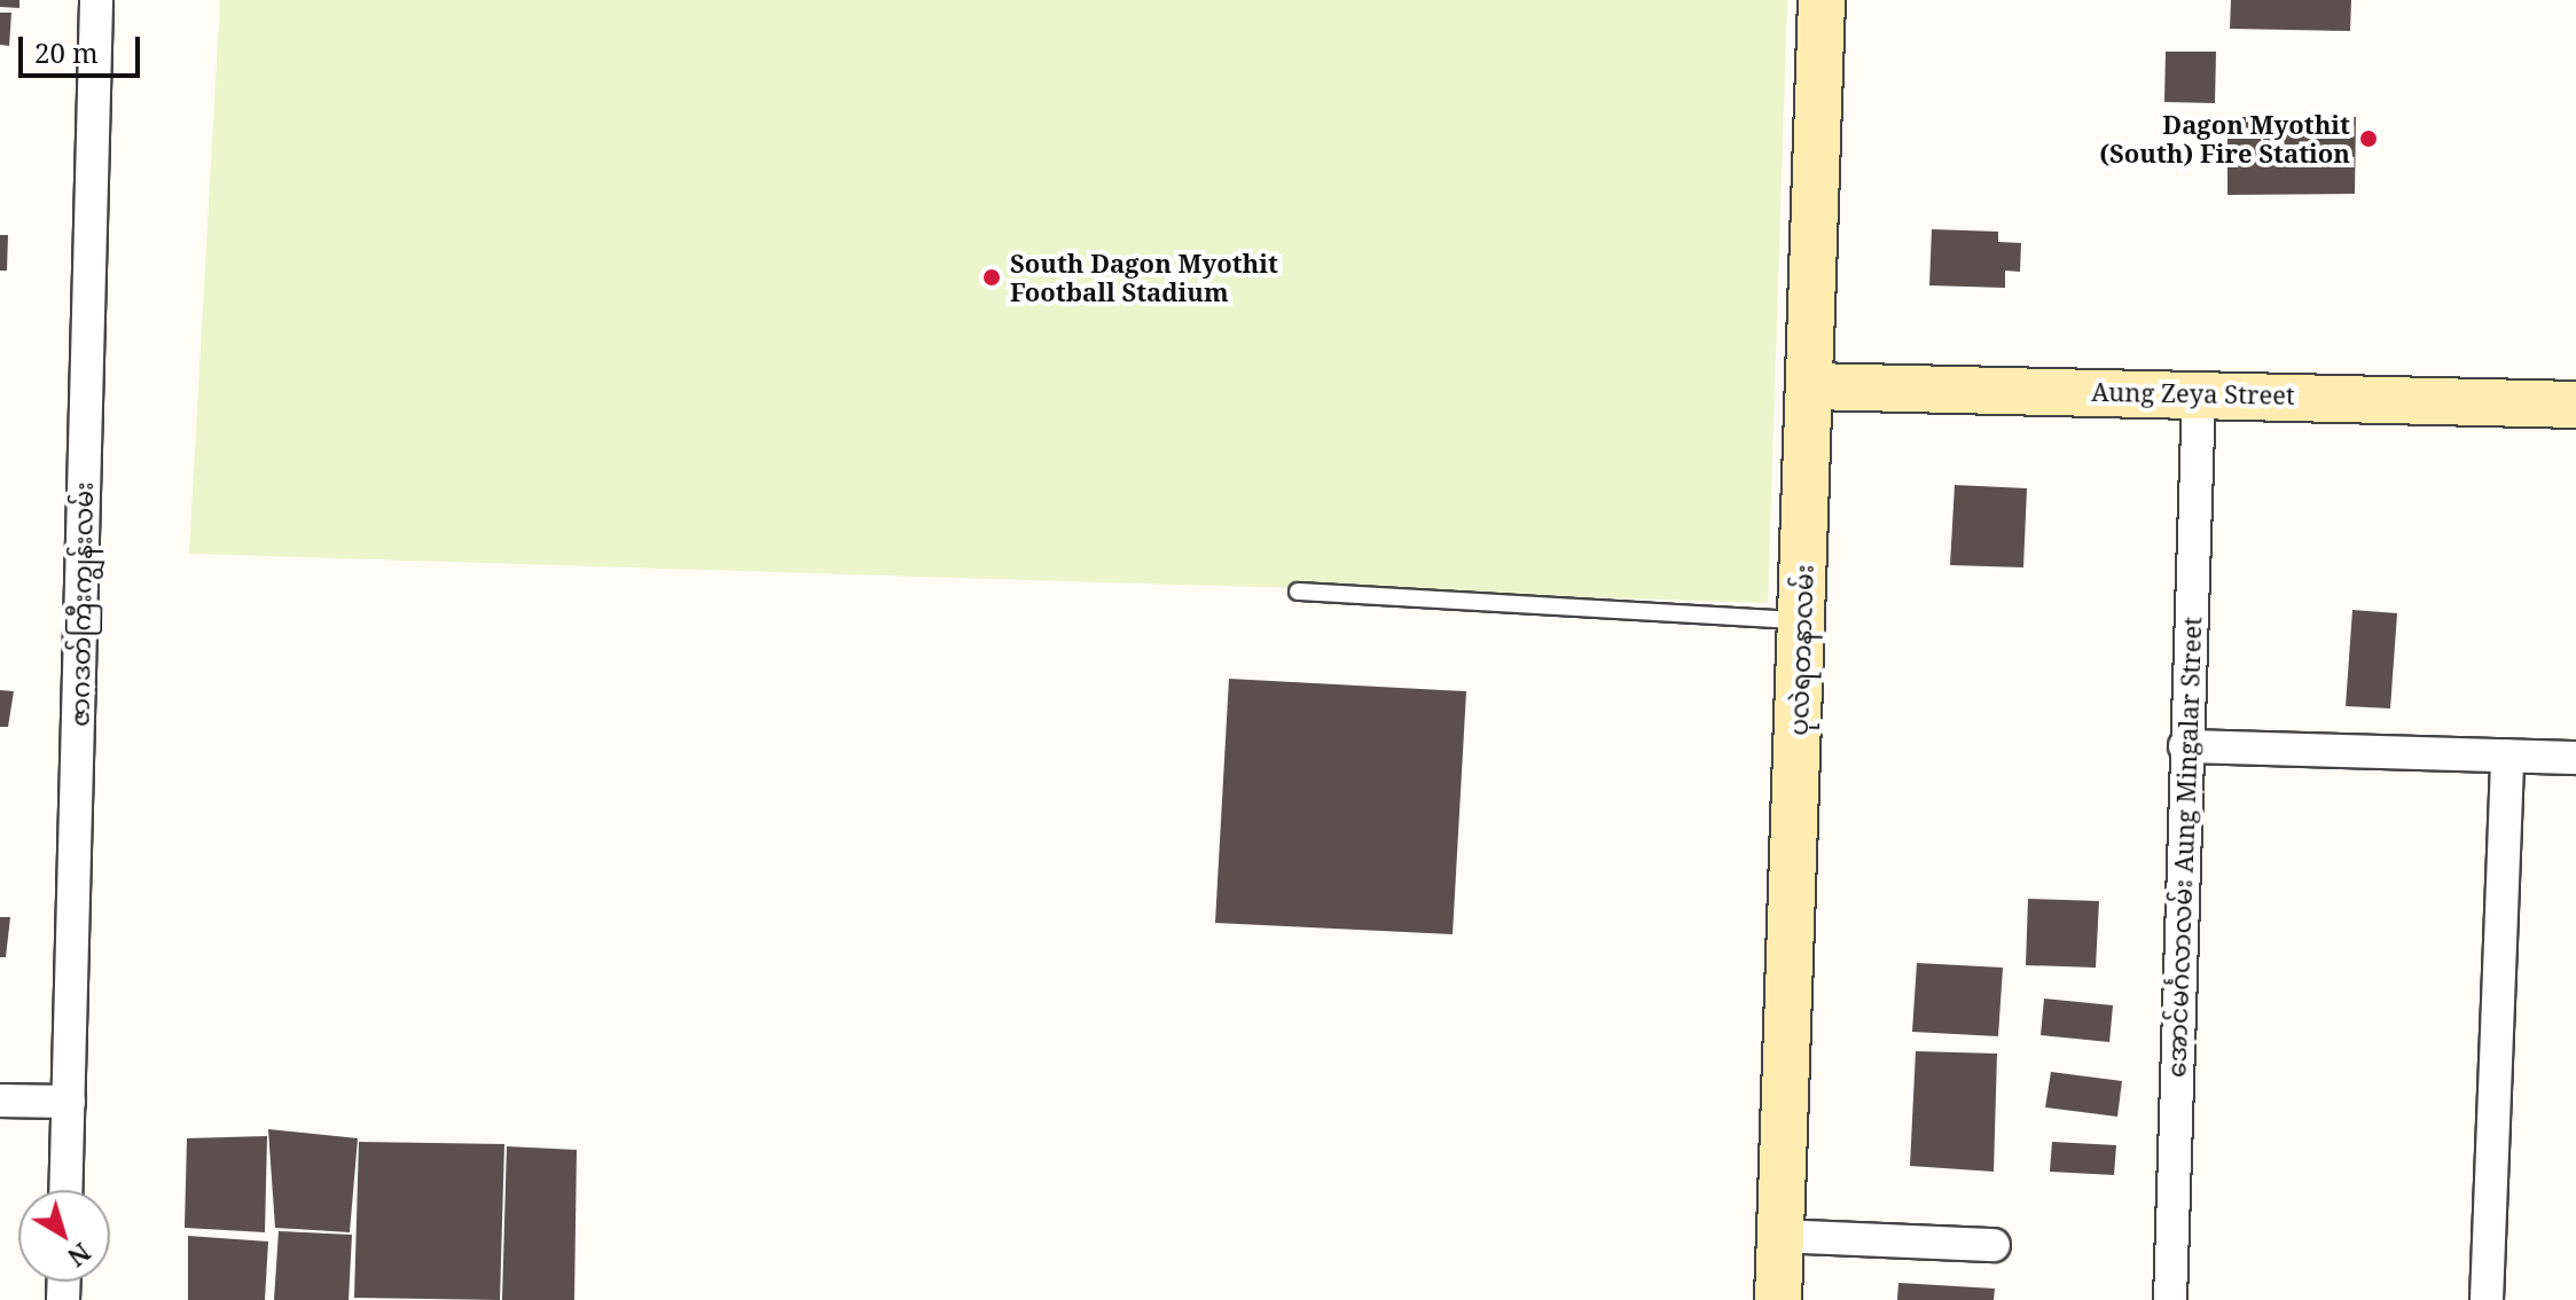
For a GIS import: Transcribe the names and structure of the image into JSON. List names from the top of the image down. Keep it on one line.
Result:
{"streets":{"street":["Aung Zeya Street","ဇာဂဒတ်ကြီးကျွန်းလမ်း","ပုလဲရတနာလမ်း","အောင်မင်္ဂလာလမ်း Aung Mingalar Street"]},"crossings":[["Aung Zeya Street","ပုလဲရတနာလမ်း"],["Aung Zeya Street","အောင်မင်္ဂလာလမ်း Aung Mingalar Street"]],"places":["Dagon Myothit (South) Fire Station","South Dagon Myothit Football Stadium"],"scale_bar":"20 m","north":"bottom right"}
